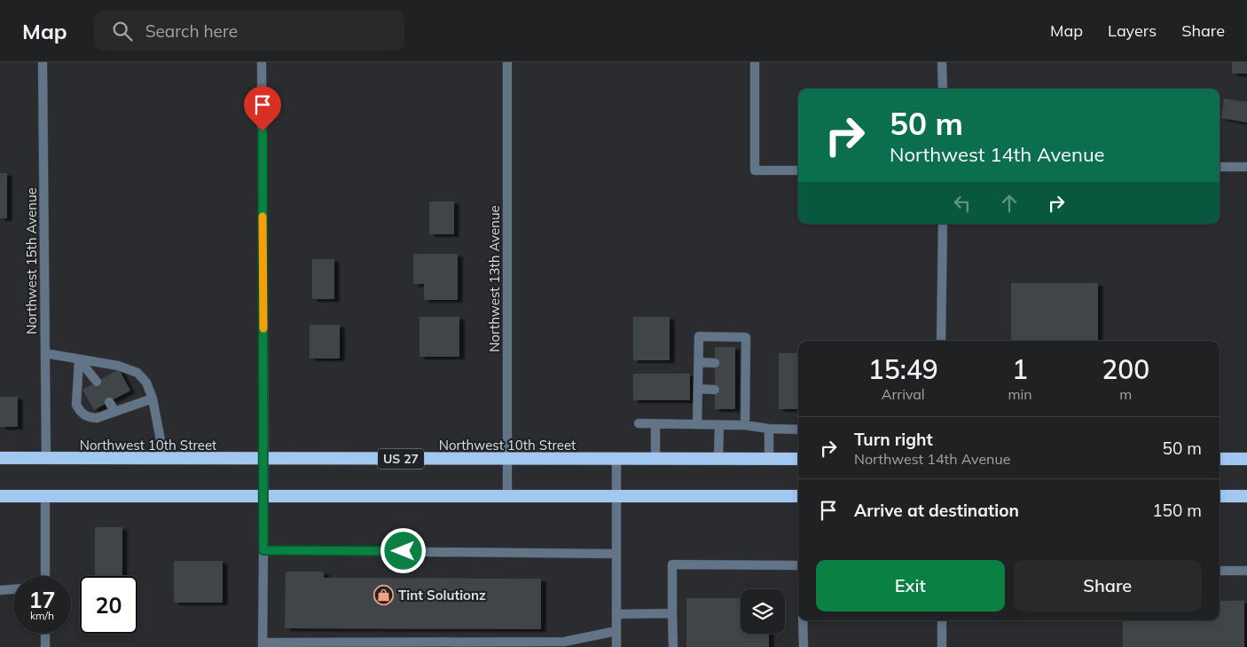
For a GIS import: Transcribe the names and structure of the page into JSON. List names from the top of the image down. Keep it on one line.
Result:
{"streets":{"highway":["Northwest 10th Street","US 27"],"street":["Northwest 15th Avenue","Northwest 13th Avenue"]},"crossings":[["Northwest 15th Avenue","Northwest 10th Street"],["Northwest 13th Avenue","Northwest 10th Street"]],"places":{"shop":["Tint Solutionz"]},"page":{"header":"Map","search":"Search here","nav":["Map","Layers","Share"],"turn":["50 m","Northwest 14th Avenue"],"eta":["15:49","Arrival","1","min","200","m"],"list":[{"name":"Turn right","note":"Northwest 14th Avenue","value":"50 m"},{"name":"Arrive at destination","value":"150 m"}],"buttons":["Exit","Share"],"speed":"17 km/h","limit":"20"}}
